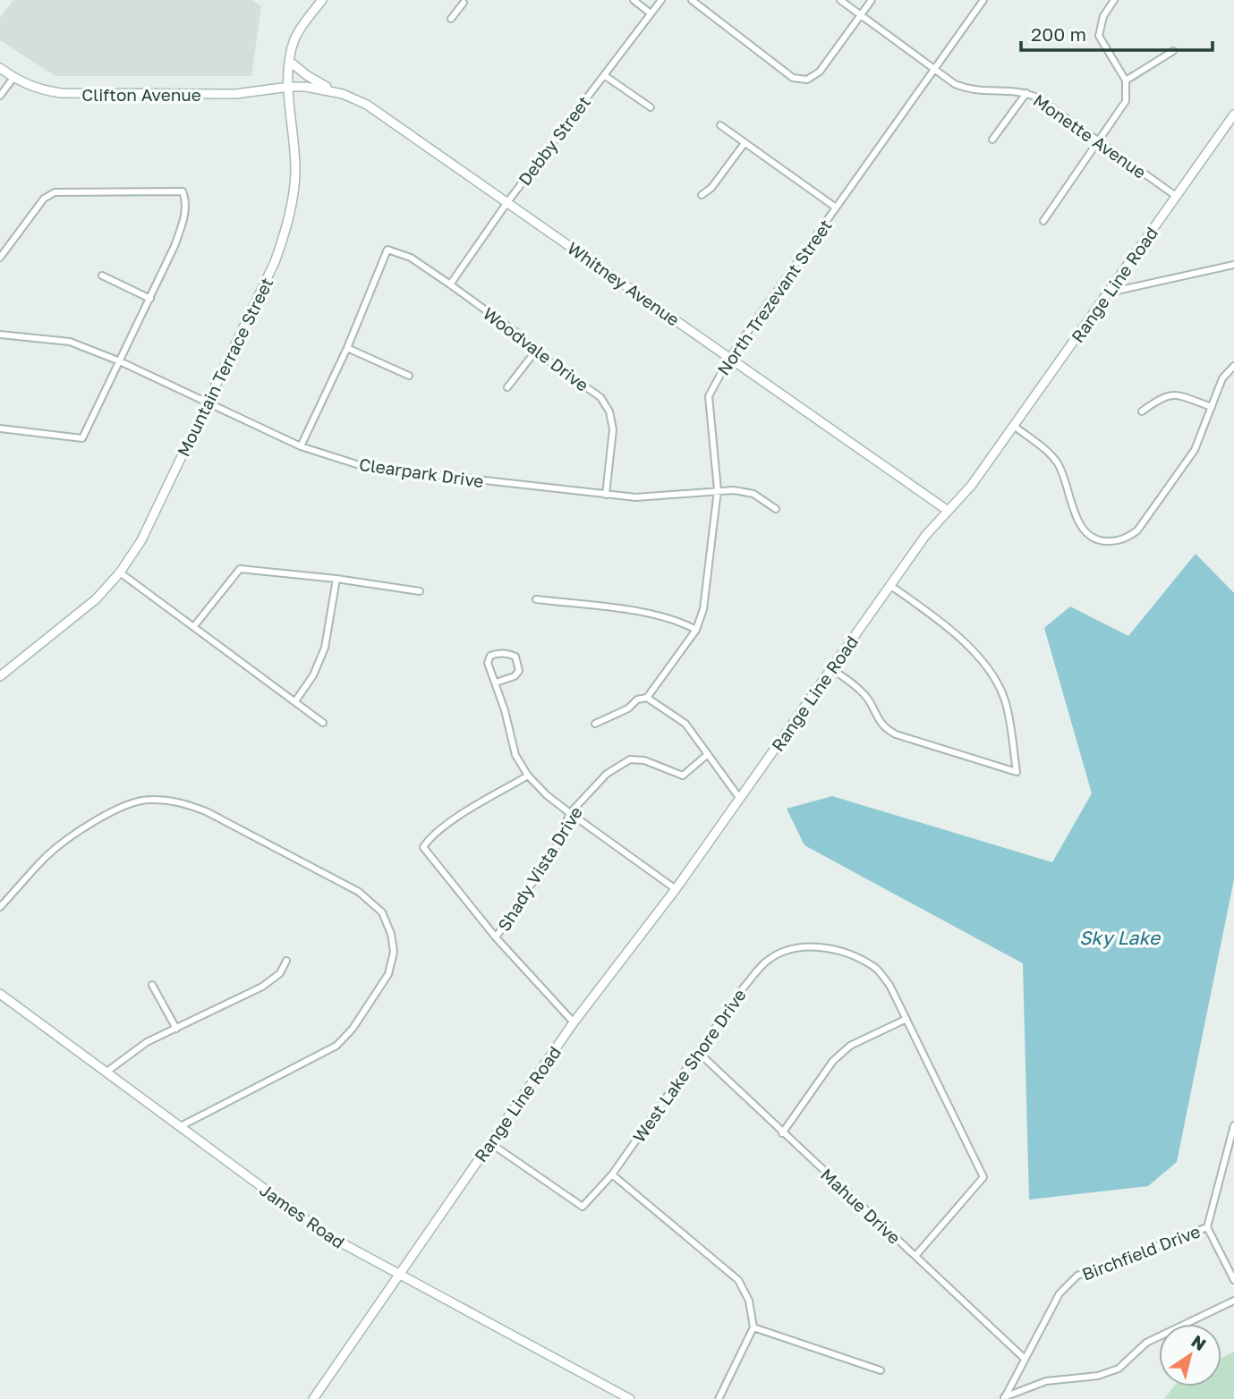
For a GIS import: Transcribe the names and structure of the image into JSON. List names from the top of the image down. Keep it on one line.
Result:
{"streets":{"main road":["Clifton Avenue","Whitney Avenue","Range Line Road","Mountain Terrace Street","James Road"],"street":["Monette Avenue","Debby Street","North Trezevant Street","Woodvale Drive","Clearpark Drive","Shady Vista Drive","West Lake Shore Drive","Mahue Drive","Birchfield Drive"]},"crossings":[["Clifton Avenue","Whitney Avenue"],["Clifton Avenue","Mountain Terrace Street"],["Monette Avenue","Range Line Road"],["Monette Avenue","North Trezevant Street"],["Debby Street","Whitney Avenue"],["Debby Street","Woodvale Drive"],["Whitney Avenue","Range Line Road"],["Whitney Avenue","North Trezevant Street"],["Whitney Avenue","Mountain Terrace Street"],["Range Line Road","West Lake Shore Drive"],["Range Line Road","James Road"],["North Trezevant Street","Clearpark Drive"],["Woodvale Drive","Clearpark Drive"],["Mountain Terrace Street","Clearpark Drive"],["West Lake Shore Drive","Mahue Drive"],["Mahue Drive","Birchfield Drive"]],"water":["Sky Lake"],"scale_bar":"200 m","north":"top right"}
